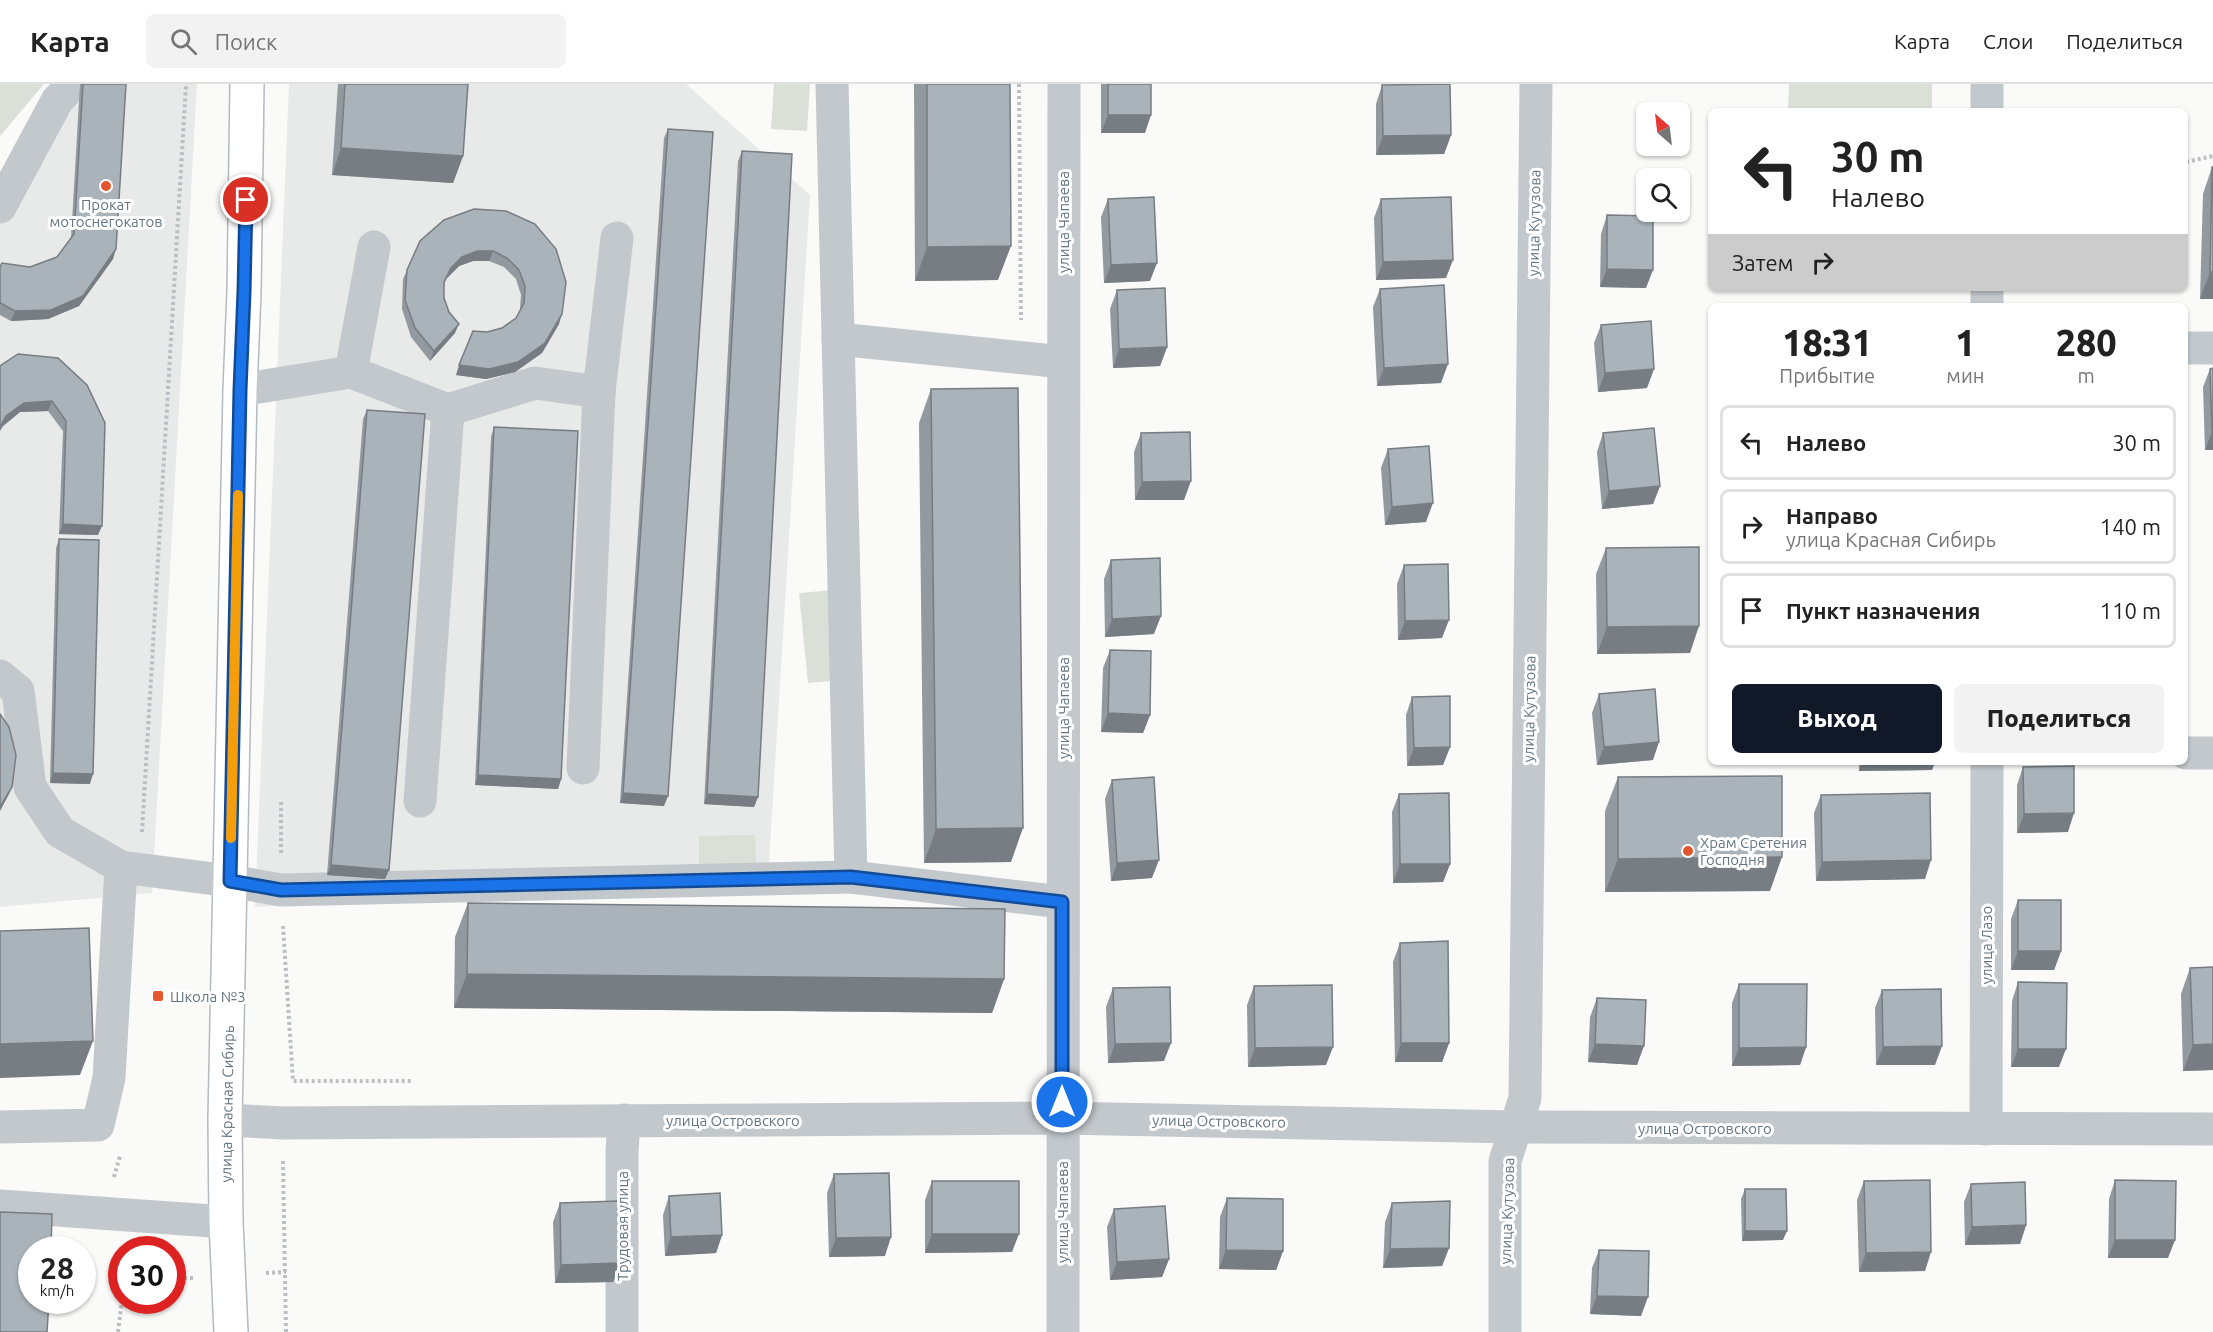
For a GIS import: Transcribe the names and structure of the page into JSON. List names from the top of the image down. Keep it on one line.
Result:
{"streets":{"main road":["улица Красная Сибирь"],"street":["улица Чапаева","улица Кутузова","улица Лазо","улица Островского","Трудовая улица"]},"crossings":[["улица Чапаева","улица Островского"],["улица Кутузова","улица Островского"],["улица Лазо","улица Островского"],["улица Красная Сибирь","улица Островского"],["улица Островского","Трудовая улица"]],"places":{"other":["Прокат мотоснегокатов","Храм Сретения Господня"],"transit":["Школа №3"]},"north":"top left","page":{"header":"Карта","search":"Поиск","nav":["Карта","Слои","Поделиться"],"turn":["30 m","Налево"],"then":"Затем","eta":["18:31","Прибытие","1","мин","280","m"],"list":[{"name":"Налево","value":"30 m"},{"name":"Направо","note":"улица Красная Сибирь","value":"140 m"},{"name":"Пункт назначения","value":"110 m"}],"buttons":["Выход","Поделиться"],"speed":"28 km/h","limit":"30"}}
